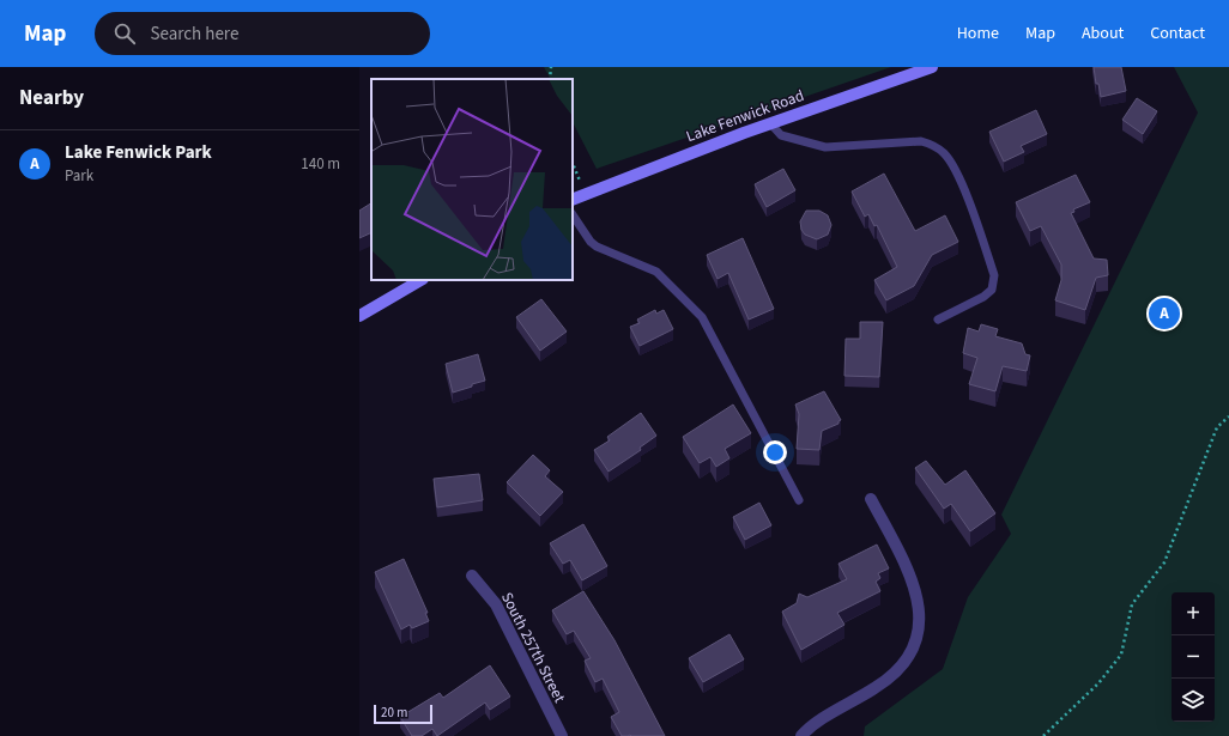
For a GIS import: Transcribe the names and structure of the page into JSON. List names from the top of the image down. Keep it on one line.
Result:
{"streets":{"street":["Lake Fenwick Road","South 257th Street"]},"scale_bar":"20 m","page":{"header":"Map","search":"Search here","nav":["Home","Map","About","Contact"],"heading":"Nearby","list":[{"mark":"A","name":"Lake Fenwick Park","note":"Park","value":"140 m"}],"pins":"A","map_buttons":["+","−"],"scale":"20 m"}}
